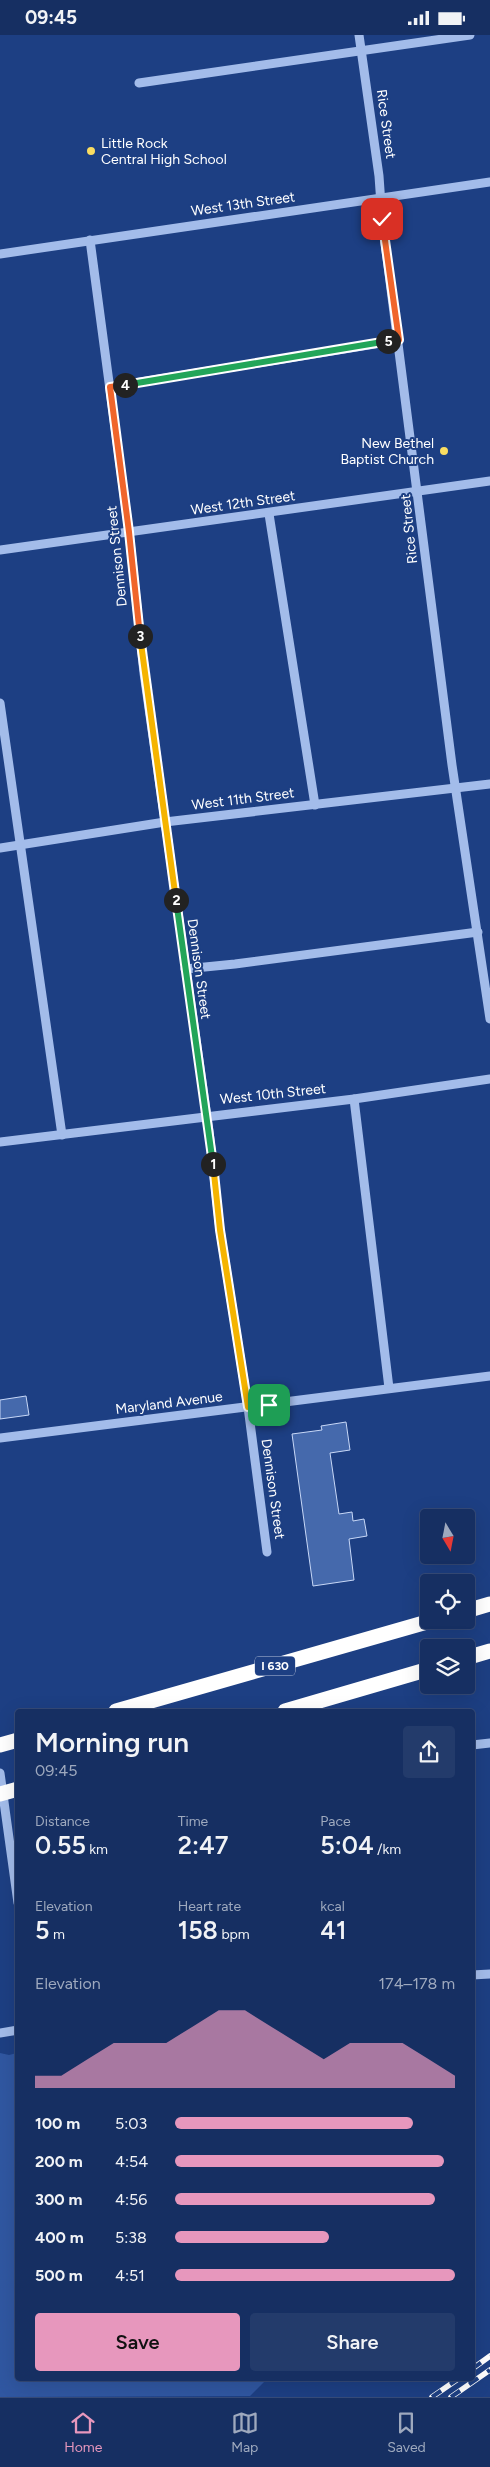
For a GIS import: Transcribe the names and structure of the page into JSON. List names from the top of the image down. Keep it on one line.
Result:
{"streets":{"highway":["I 630"],"street":["Rice Street","West 13th Street","West 12th Street","Dennison Street","West 11th Street","West 10th Street","Maryland Avenue"]},"crossings":[["Rice Street","West 13th Street"],["Rice Street","West 12th Street"],["Rice Street","West 11th Street"],["West 13th Street","Dennison Street"],["West 12th Street","Dennison Street"],["Dennison Street","West 11th Street"],["Dennison Street","West 10th Street"],["Dennison Street","Maryland Avenue"]],"places":["Little Rock Central High School","New Bethel Baptist Church"],"north":"bottom","page":{"status":"09:45","pins":["5","4","3","2","1"],"heading":["Morning run","09:45"],"stats":[["Distance","0.55 km"],["Time","2:47"],["Pace","5:04 /km"],["Elevation","5 m"],["Heart rate","158 bpm"],["kcal","41"]],"chart":["Elevation","174–178 m"],"list":[{"name":"100 m","note":"5:03"},{"name":"200 m","note":"4:54"},{"name":"300 m","note":"4:56"},{"name":"400 m","note":"5:38"},{"name":"500 m","note":"4:51"}],"buttons":["Save","Share"],"tabs":["Home","Map","Saved"]}}
